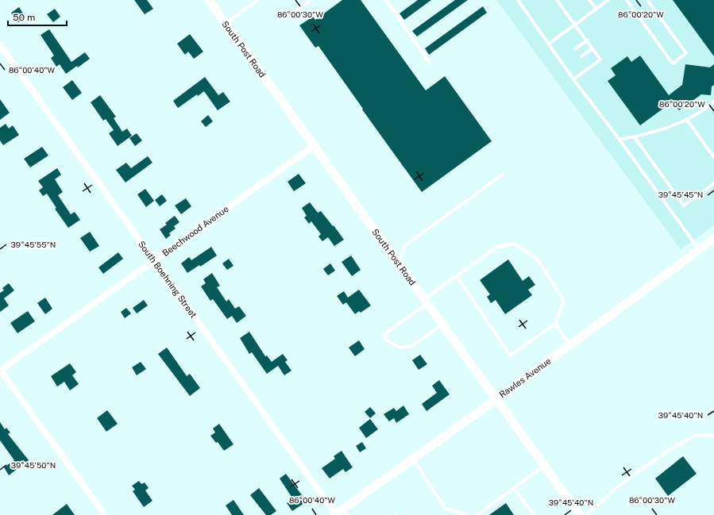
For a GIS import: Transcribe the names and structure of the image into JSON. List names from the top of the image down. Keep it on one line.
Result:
{"streets":{"main road":["South Post Road","Rawles Avenue"],"street":["Beechwood Avenue","South Boehning Street"]},"crossings":[["South Post Road","Beechwood Avenue"],["South Post Road","Rawles Avenue"],["Beechwood Avenue","South Boehning Street"],["South Boehning Street","Rawles Avenue"]],"scale_bar":"50 m","coordinates":["86°00'20\"W","86°00'30\"W","86°00'40\"W","39°45'45\"N","39°45'55\"N","39°45'40\"N","39°45'50\"N"]}
